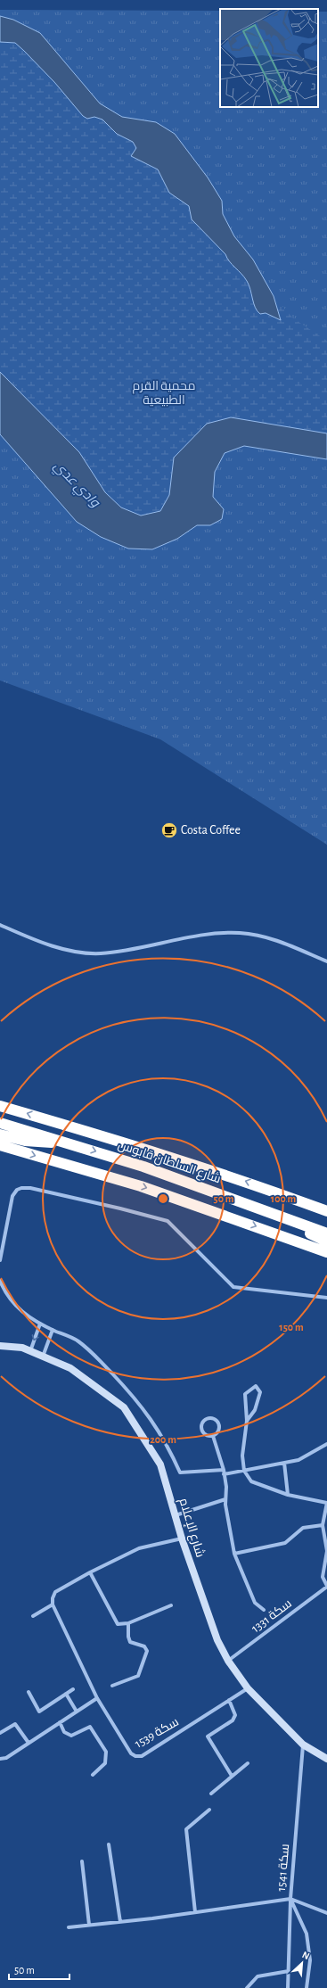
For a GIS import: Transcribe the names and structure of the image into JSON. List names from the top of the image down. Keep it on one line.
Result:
{"streets":{"highway":["شارع السلطان قابوس"],"main road":["شارع الإعلام"],"street":["سكة 1331","سكة 1539","سكة 1541"]},"crossings":[["شارع الإعلام","سكة 1331"],["شارع الإعلام","سكة 1539"],["شارع الإعلام","سكة 1541"]],"water":["وادي عدي"],"parks":["محمية القرم الطبيعية"],"places":{"cafe":["Costa Coffee"]},"scale_bar":"50 m","north":"top right","rings":["50 m","100 m","150 m","200 m"]}
